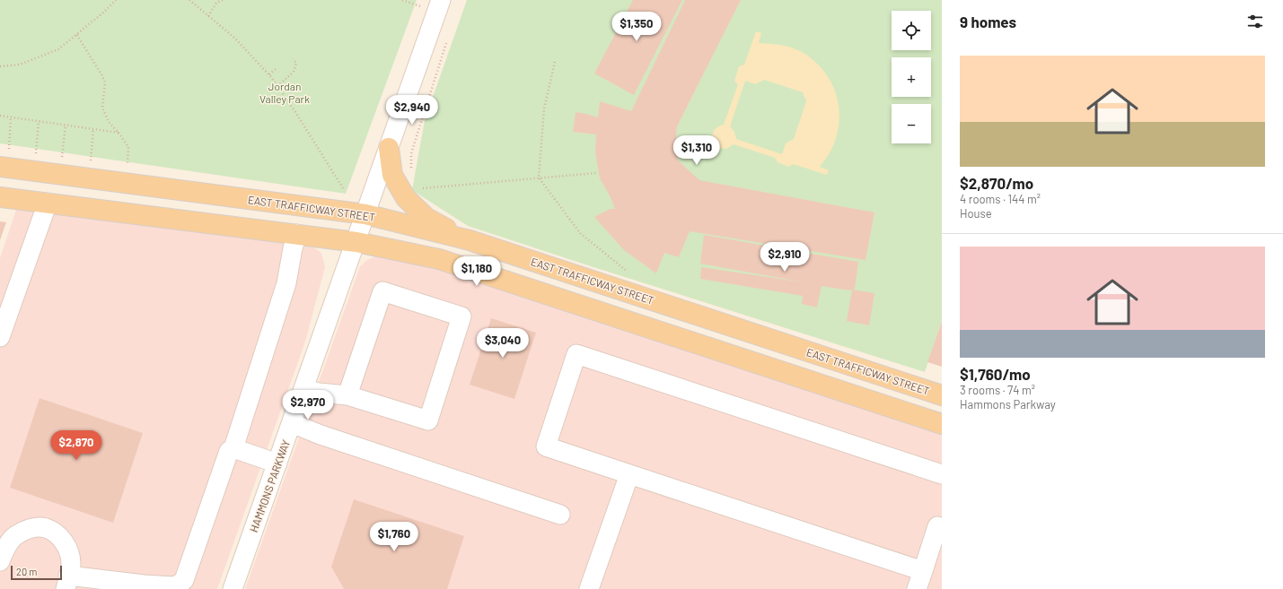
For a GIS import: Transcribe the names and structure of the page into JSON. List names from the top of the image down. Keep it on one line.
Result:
{"streets":{"main road":["EAST TRAFFICWAY STREET"],"street":["HAMMONS PARKWAY"]},"crossings":[["EAST TRAFFICWAY STREET","HAMMONS PARKWAY"]],"parks":["Jordan Valley Park"],"scale_bar":"20 m","page":{"heading":"9 homes","map_buttons":["+","−"],"price":["$1,350","$2,940","$1,310","$2,910","$1,180","$3,040","$2,970","$2,870","$1,760"],"list":[{"name":"$2,870/mo","note":"4 rooms · 144 m² · House"},{"name":"$1,760/mo","note":"3 rooms · 74 m² · Hammons Parkway"}],"scale":"20 m"}}
